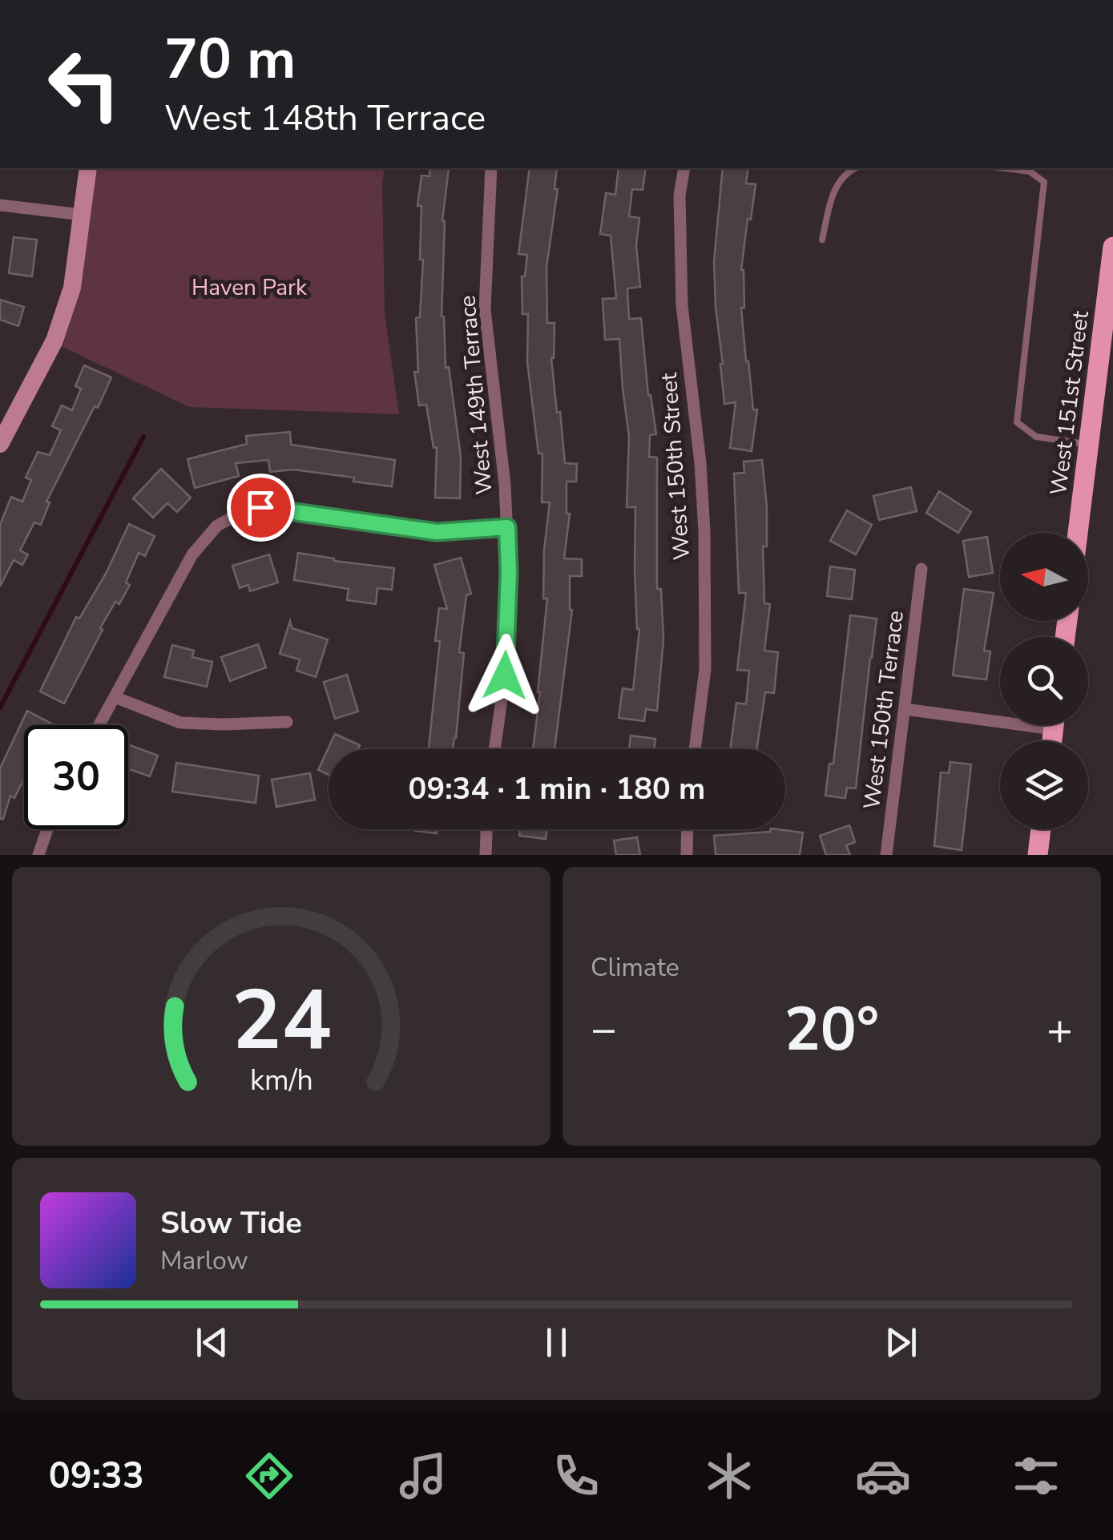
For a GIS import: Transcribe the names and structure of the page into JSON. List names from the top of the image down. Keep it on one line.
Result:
{"streets":{"main road":["West 151st Street"],"street":["West 149th Terrace","West 150th Street","West 150th Terrace"]},"parks":["Haven Park"],"north":"left","page":{"turn":["70 m","West 148th Terrace"],"limit":"30","trip":"09:34 · 1 min · 180 m","tile":"Climate","heat":["−","20°","+"],"song":["Slow Tide","Marlow"],"tabs":"09:33","gauge":["24","km/h"]}}
